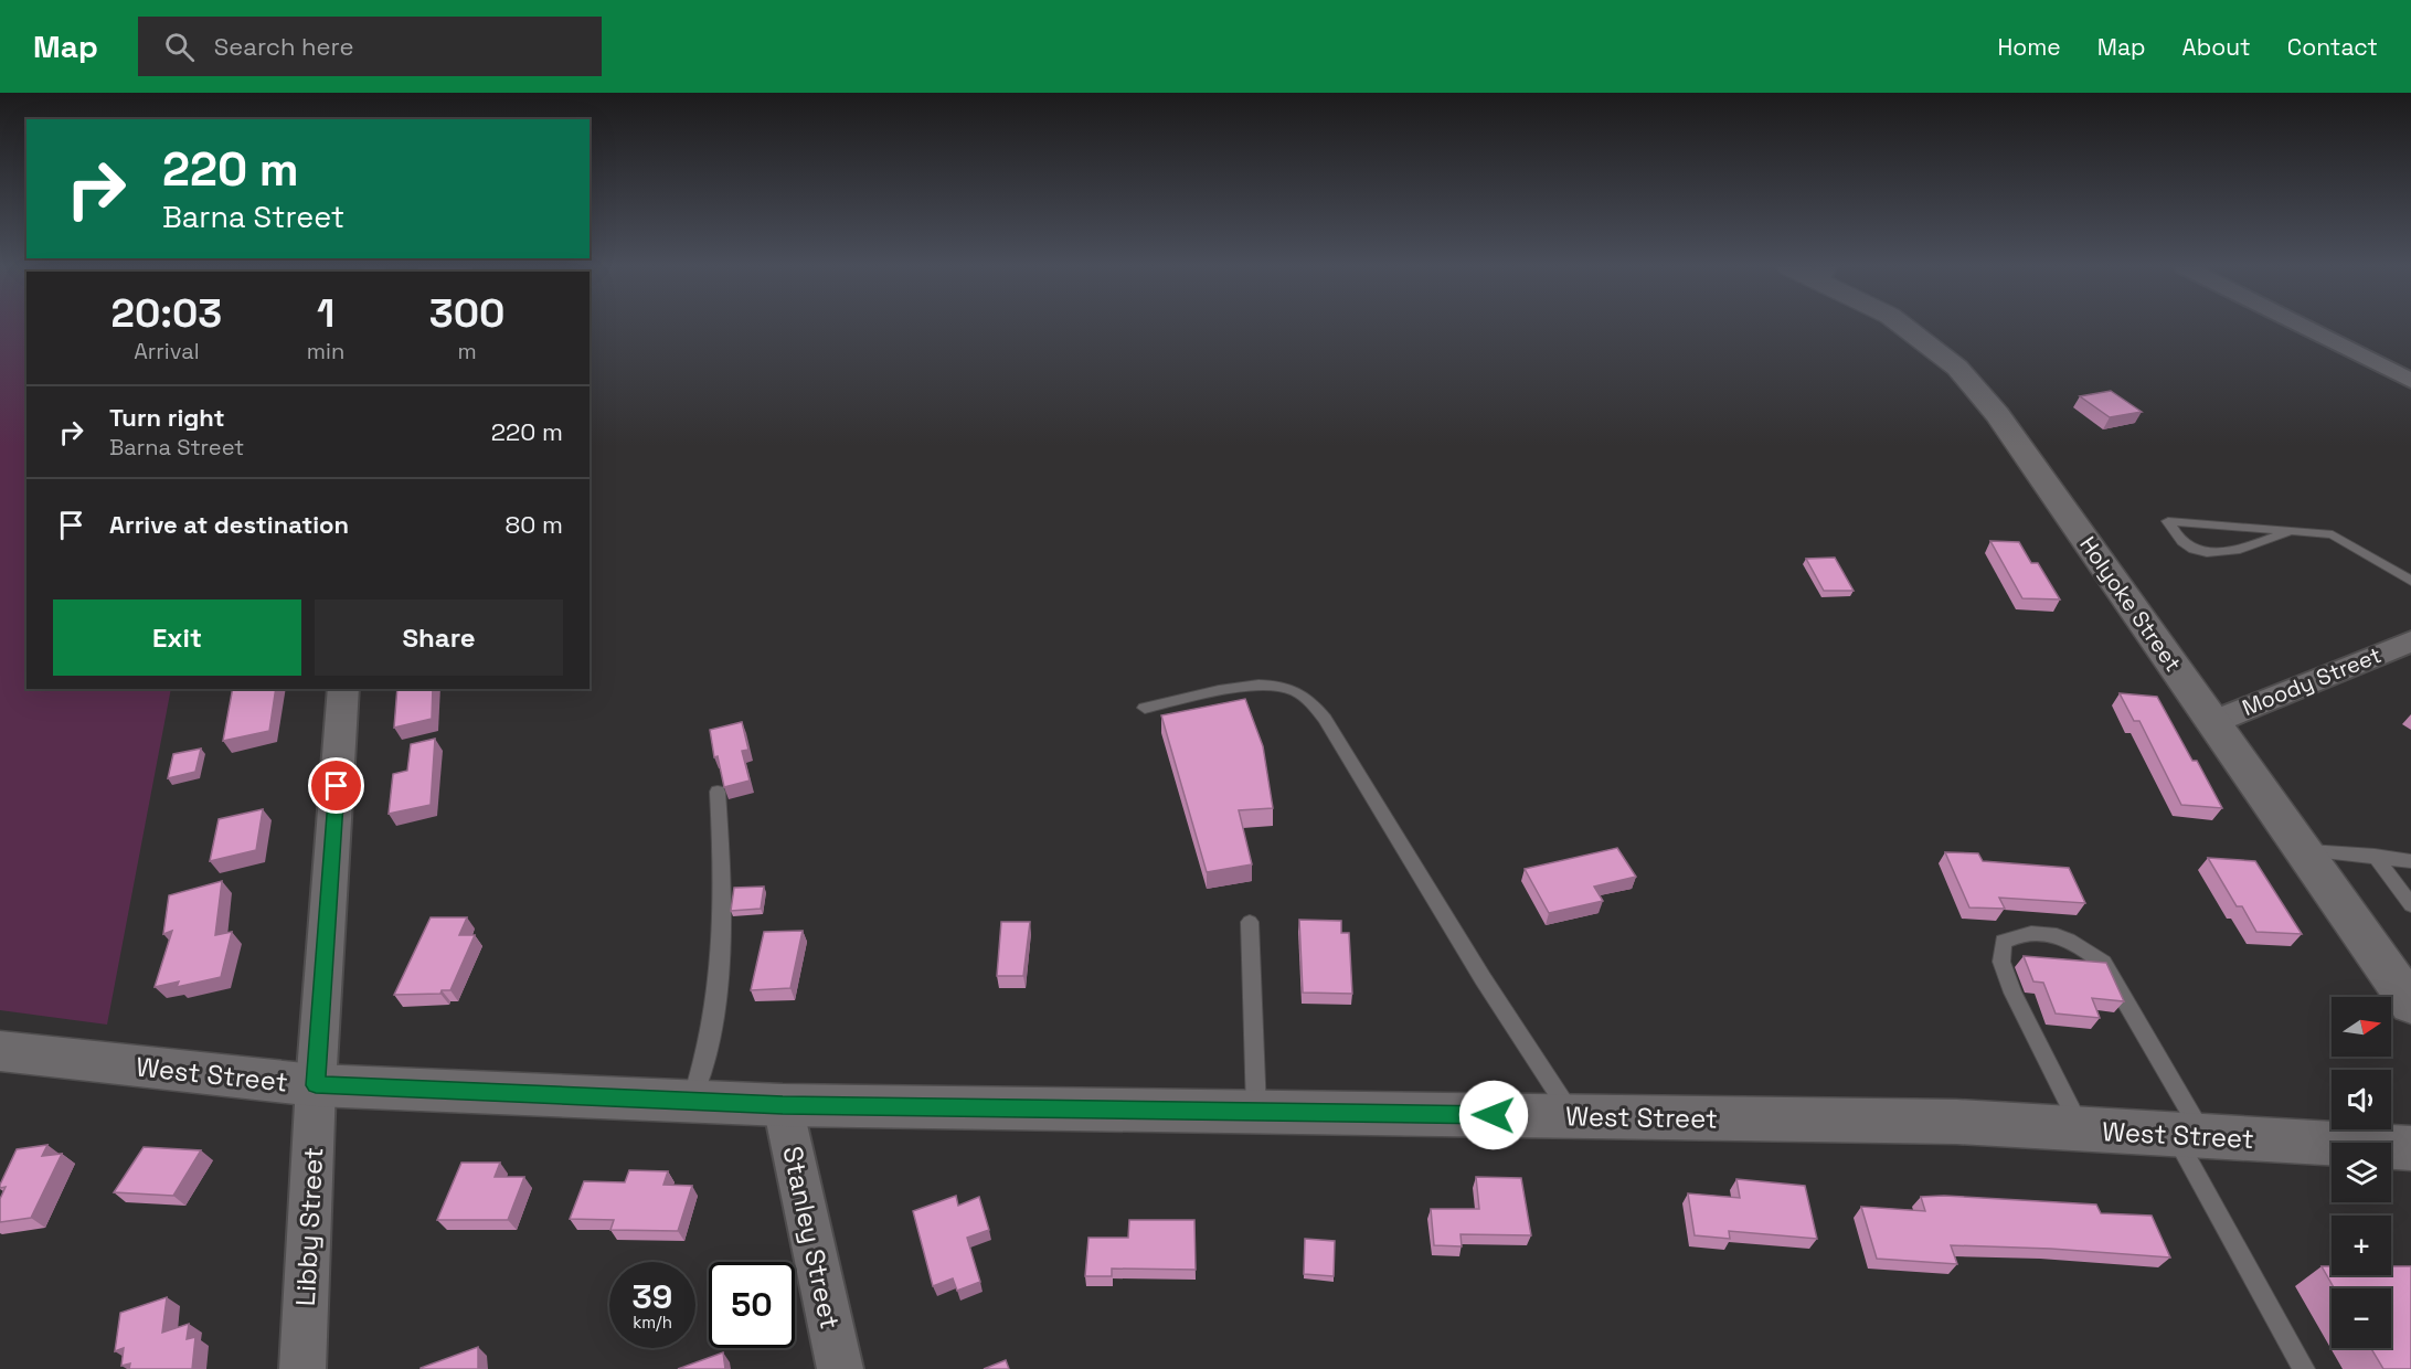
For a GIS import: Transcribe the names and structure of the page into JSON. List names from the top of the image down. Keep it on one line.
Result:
{"streets":{"main road":["Holyoke Street","West Street"],"street":["Moody Street","Libby Street","Stanley Street"]},"crossings":[["Holyoke Street","Moody Street"],["West Street","Libby Street"],["West Street","Stanley Street"]],"north":"right","page":{"header":"Map","search":"Search here","nav":["Home","Map","About","Contact"],"turn":["220 m","Barna Street"],"eta":["20:03","Arrival","1","min","300","m"],"list":[{"name":"Turn right","note":"Barna Street","value":"220 m"},{"name":"Arrive at destination","value":"80 m"}],"buttons":["Exit","Share"],"map_buttons":["+","−"],"speed":"39 km/h","limit":"50"}}
